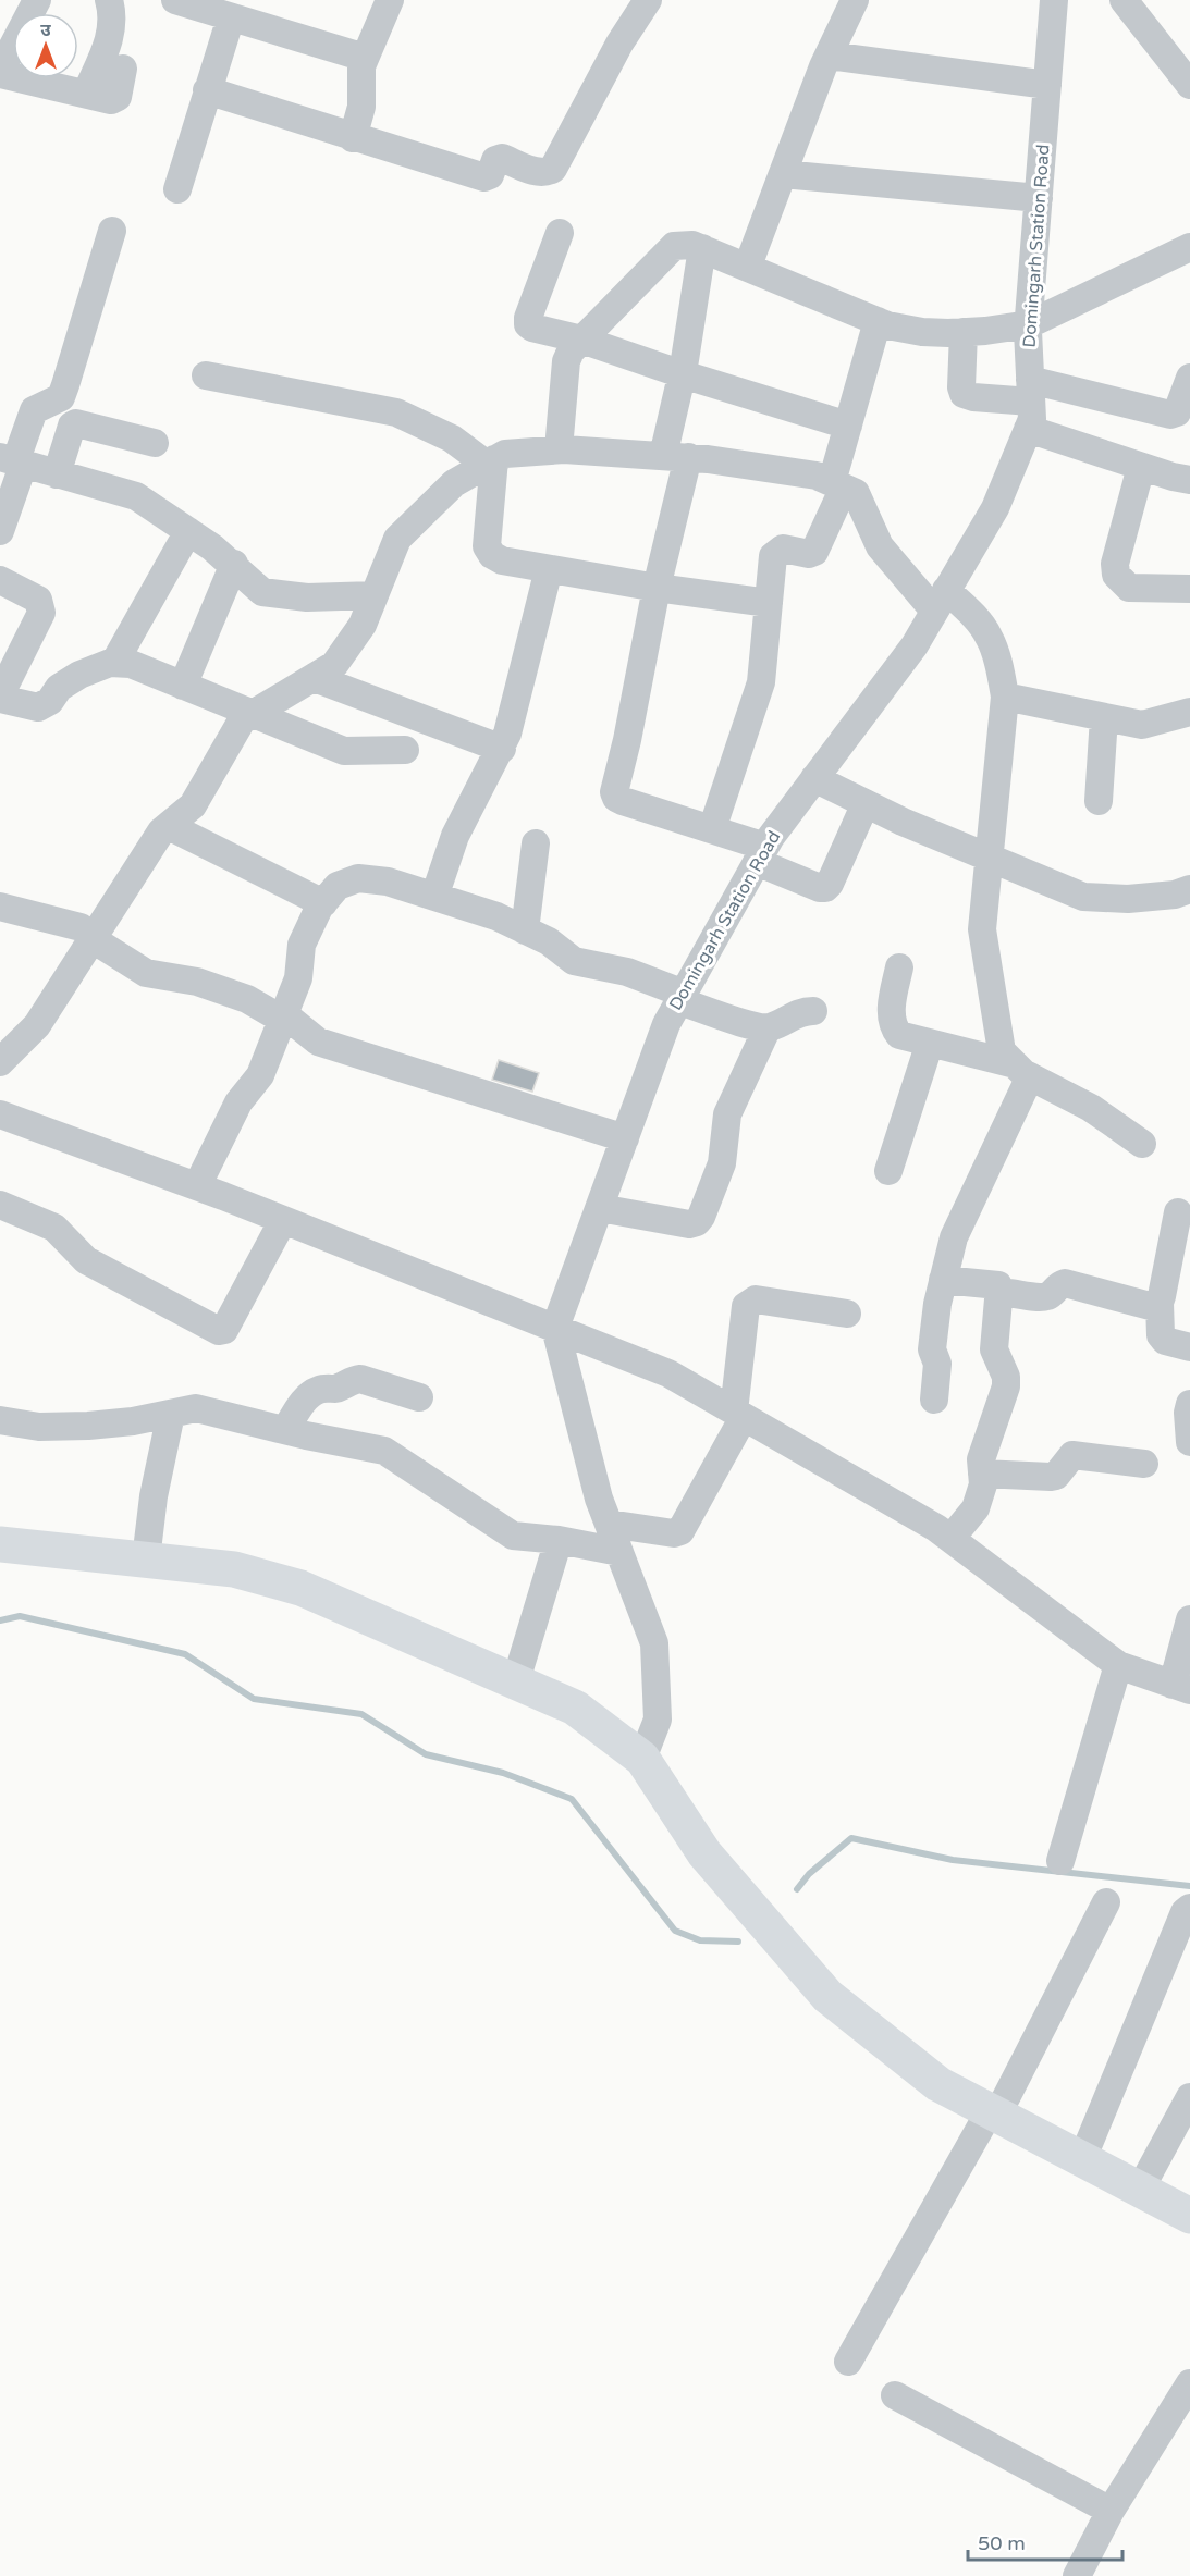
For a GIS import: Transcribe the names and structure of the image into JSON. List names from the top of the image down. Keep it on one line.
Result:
{"streets":{"street":["Domingarh Station Road"]},"scale_bar":"50 m","north":"top"}
